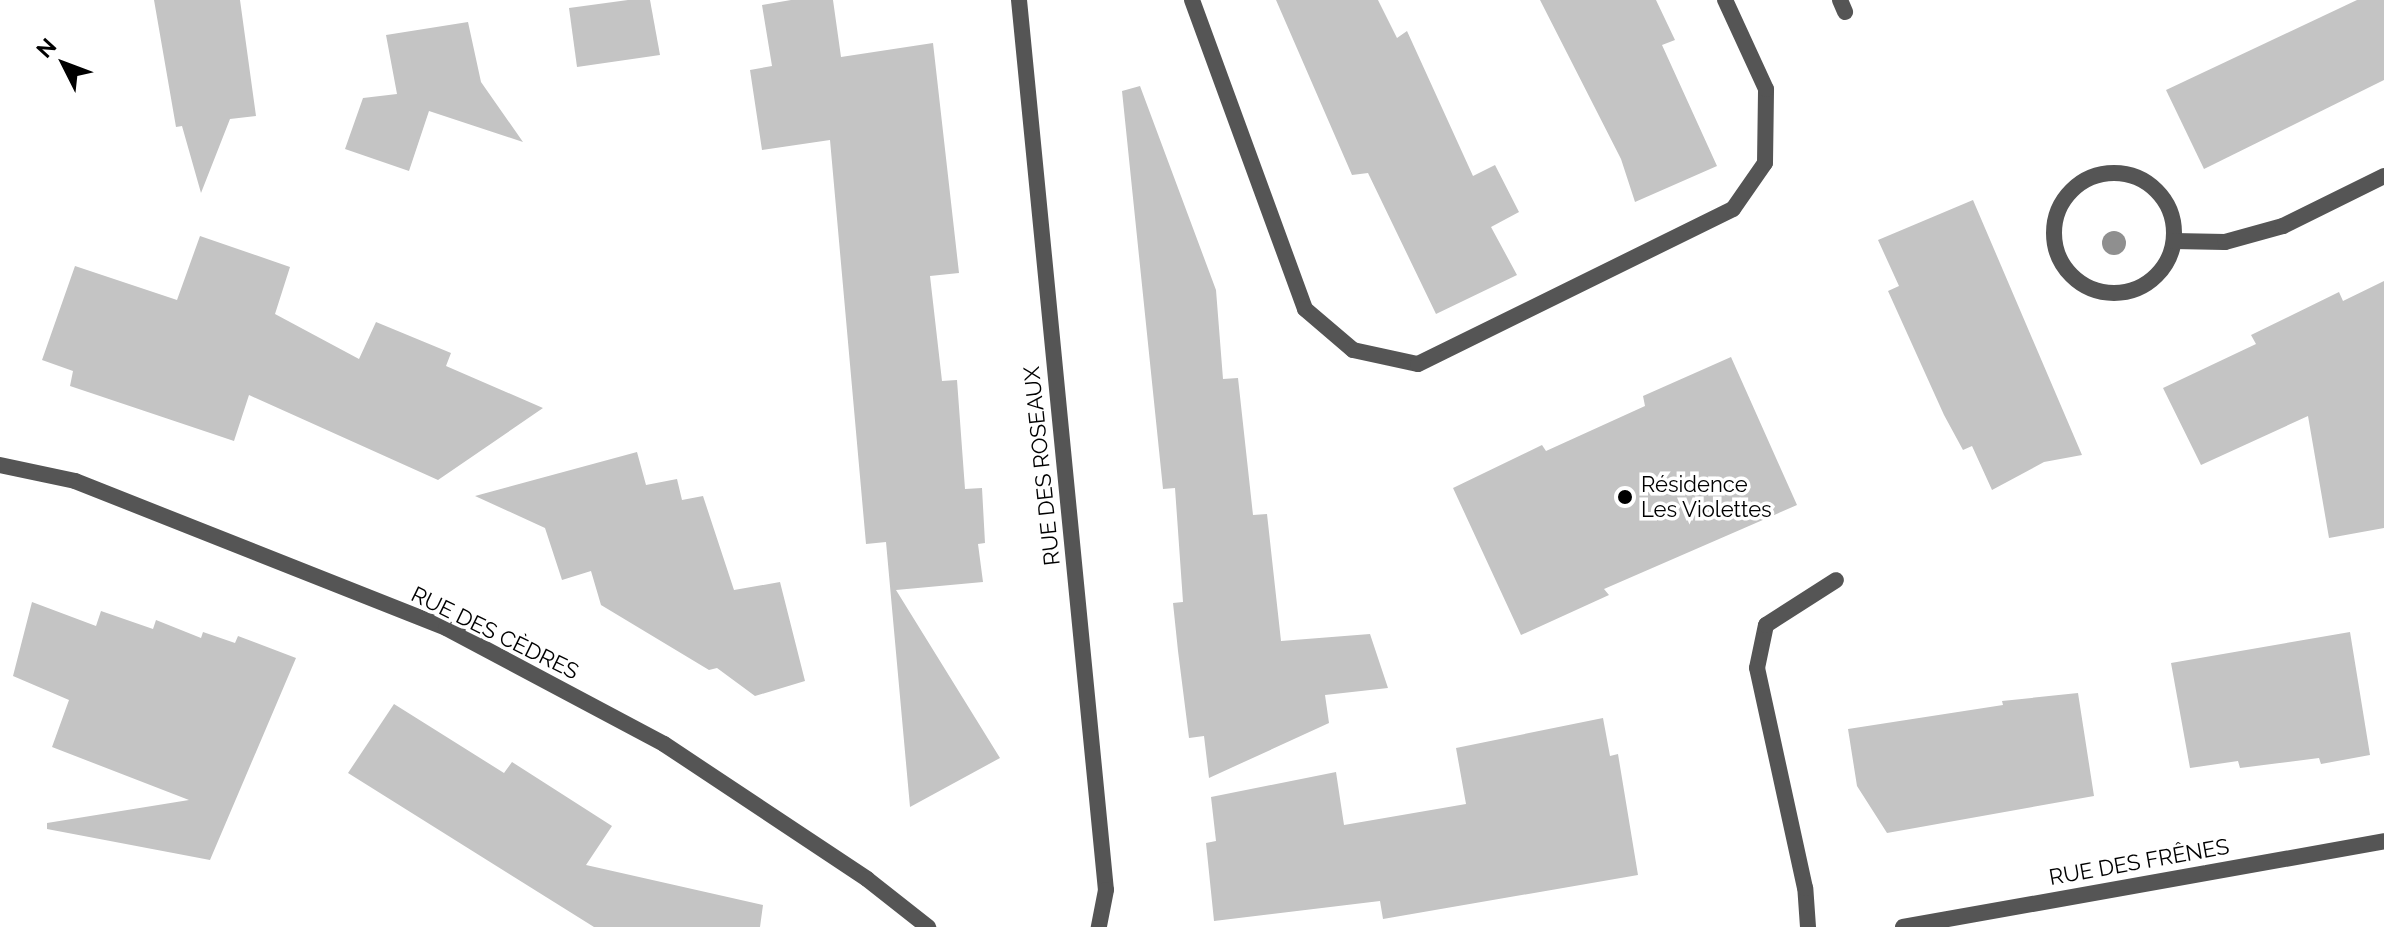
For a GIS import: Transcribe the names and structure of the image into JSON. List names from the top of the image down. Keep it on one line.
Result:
{"streets":{"street":["RUE DES ROSEAUX","RUE DES CÈDRES","RUE DES FRÊNES"]},"places":["Résidence Les Violettes"],"north":"top left"}
